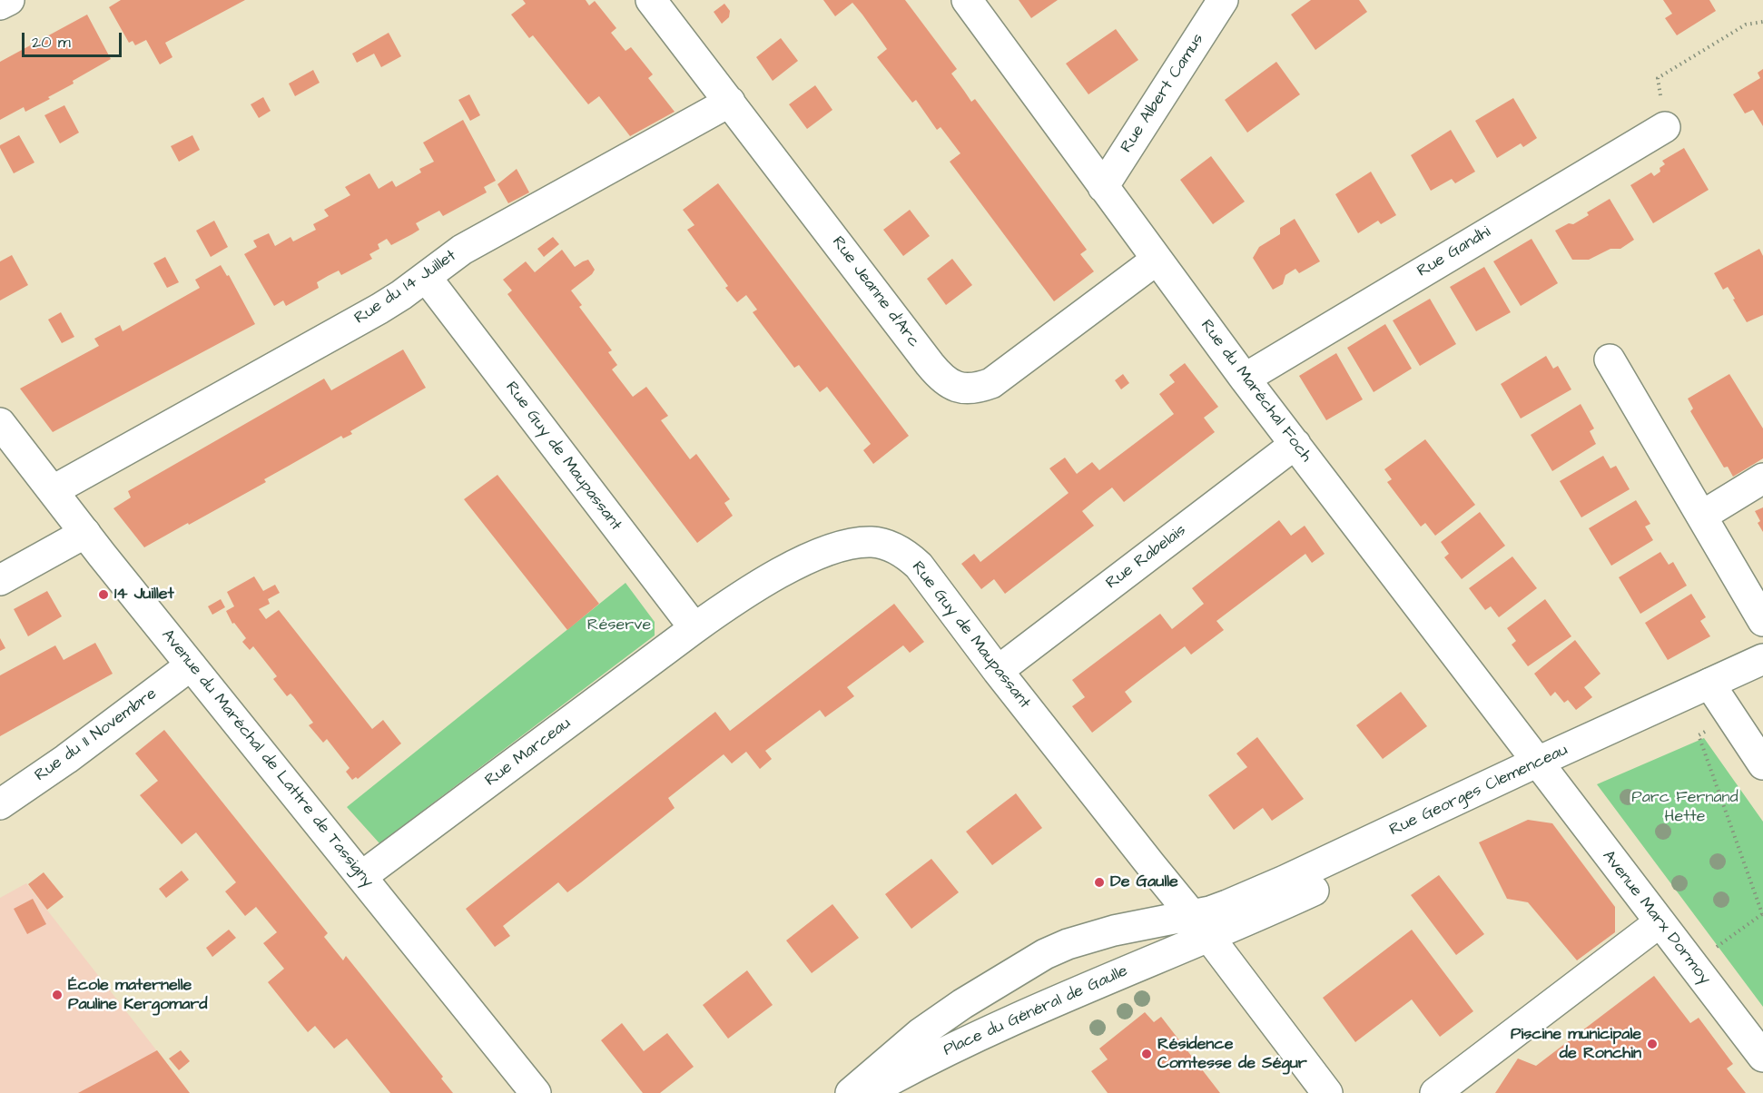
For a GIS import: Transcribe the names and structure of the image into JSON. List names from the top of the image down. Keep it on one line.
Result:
{"streets":{"street":["Rue Albert Camus","Rue Gandhi","Rue du 14 Juillet","Rue Jeanne d'Arc","Rue du Maréchal Foch","Rue Guy de Maupassant","Rue Rabelais","Rue du 11 Novembre","Rue Marceau","Avenue du Maréchal de Lattre de Tassigny","Rue Georges Clemenceau","Avenue Marx Dormoy","Place du Général de Gaulle"]},"crossings":[["Rue Albert Camus","Rue du Maréchal Foch"],["Rue Gandhi","Rue du Maréchal Foch"],["Rue du 14 Juillet","Rue Jeanne d'Arc"],["Rue du 14 Juillet","Rue Guy de Maupassant"],["Rue du 14 Juillet","Avenue du Maréchal de Lattre de Tassigny"],["Rue Jeanne d'Arc","Rue du Maréchal Foch"],["Rue du Maréchal Foch","Rue Rabelais"],["Rue du Maréchal Foch","Rue Georges Clemenceau"],["Rue du Maréchal Foch","Avenue Marx Dormoy"],["Rue Guy de Maupassant","Rue Rabelais"],["Rue Guy de Maupassant","Rue Marceau"],["Rue Guy de Maupassant","Rue Georges Clemenceau"],["Rue Guy de Maupassant","Place du Général de Gaulle"],["Rue du 11 Novembre","Avenue du Maréchal de Lattre de Tassigny"],["Rue Marceau","Avenue du Maréchal de Lattre de Tassigny"],["Rue Georges Clemenceau","Avenue Marx Dormoy"],["Rue Georges Clemenceau","Place du Général de Gaulle"]],"parks":["Réserve","Parc Fernand Hette"],"places":["14 Juillet","De Gaulle","École maternelle Pauline Kergomard","Piscine municipale de Ronchin","Résidence Comtesse de Ségur"],"scale_bar":"20 m"}
